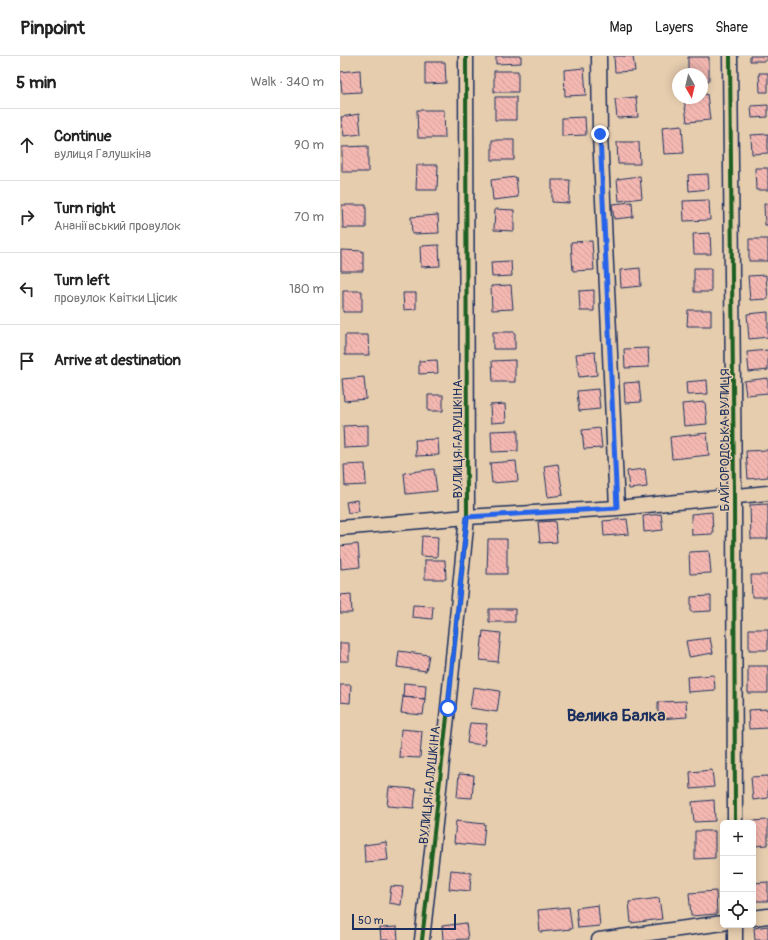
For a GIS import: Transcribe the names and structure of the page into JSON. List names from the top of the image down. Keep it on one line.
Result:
{"streets":{"street":["ВУЛИЦЯ ГАЛУШКІНА","БАЙГОРОДСЬКА ВУЛИЦЯ"]},"districts":["Велика Балка"],"scale_bar":"50 m","north":"bottom","page":{"header":"Pinpoint","nav":["Map","Layers","Share"],"heading":["5 min","Walk · 340 m"],"list":[["Continue","вулиця Галушкіна","90 m"],["Turn right","Ананіївський провулок","70 m"],["Turn left","провулок Квітки Цісик","180 m"],"Arrive at destination"],"map_buttons":["+","−"],"scale":"50 m"}}
